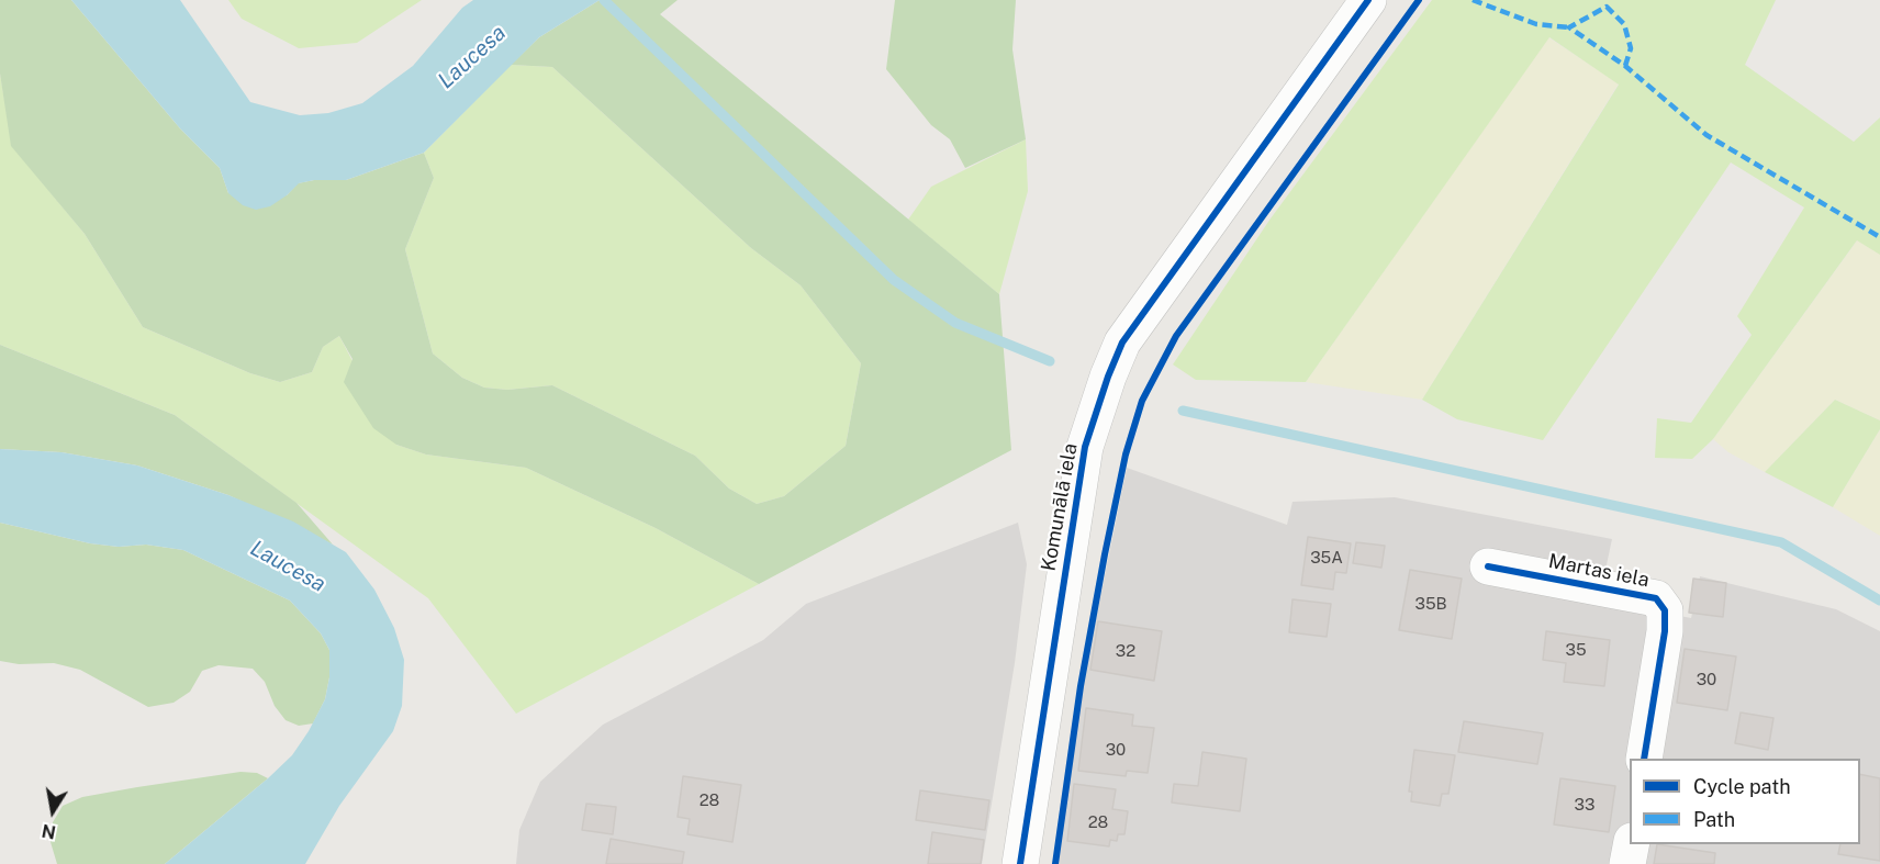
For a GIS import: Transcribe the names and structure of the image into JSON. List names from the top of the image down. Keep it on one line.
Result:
{"streets":{"street":["Komunālā iela","Martas iela"]},"water":["Laucesa"],"house_numbers":["35A","35B","35","32","30","30","28","33","28"],"legend":["Cycle path","Path"],"north":"bottom"}
